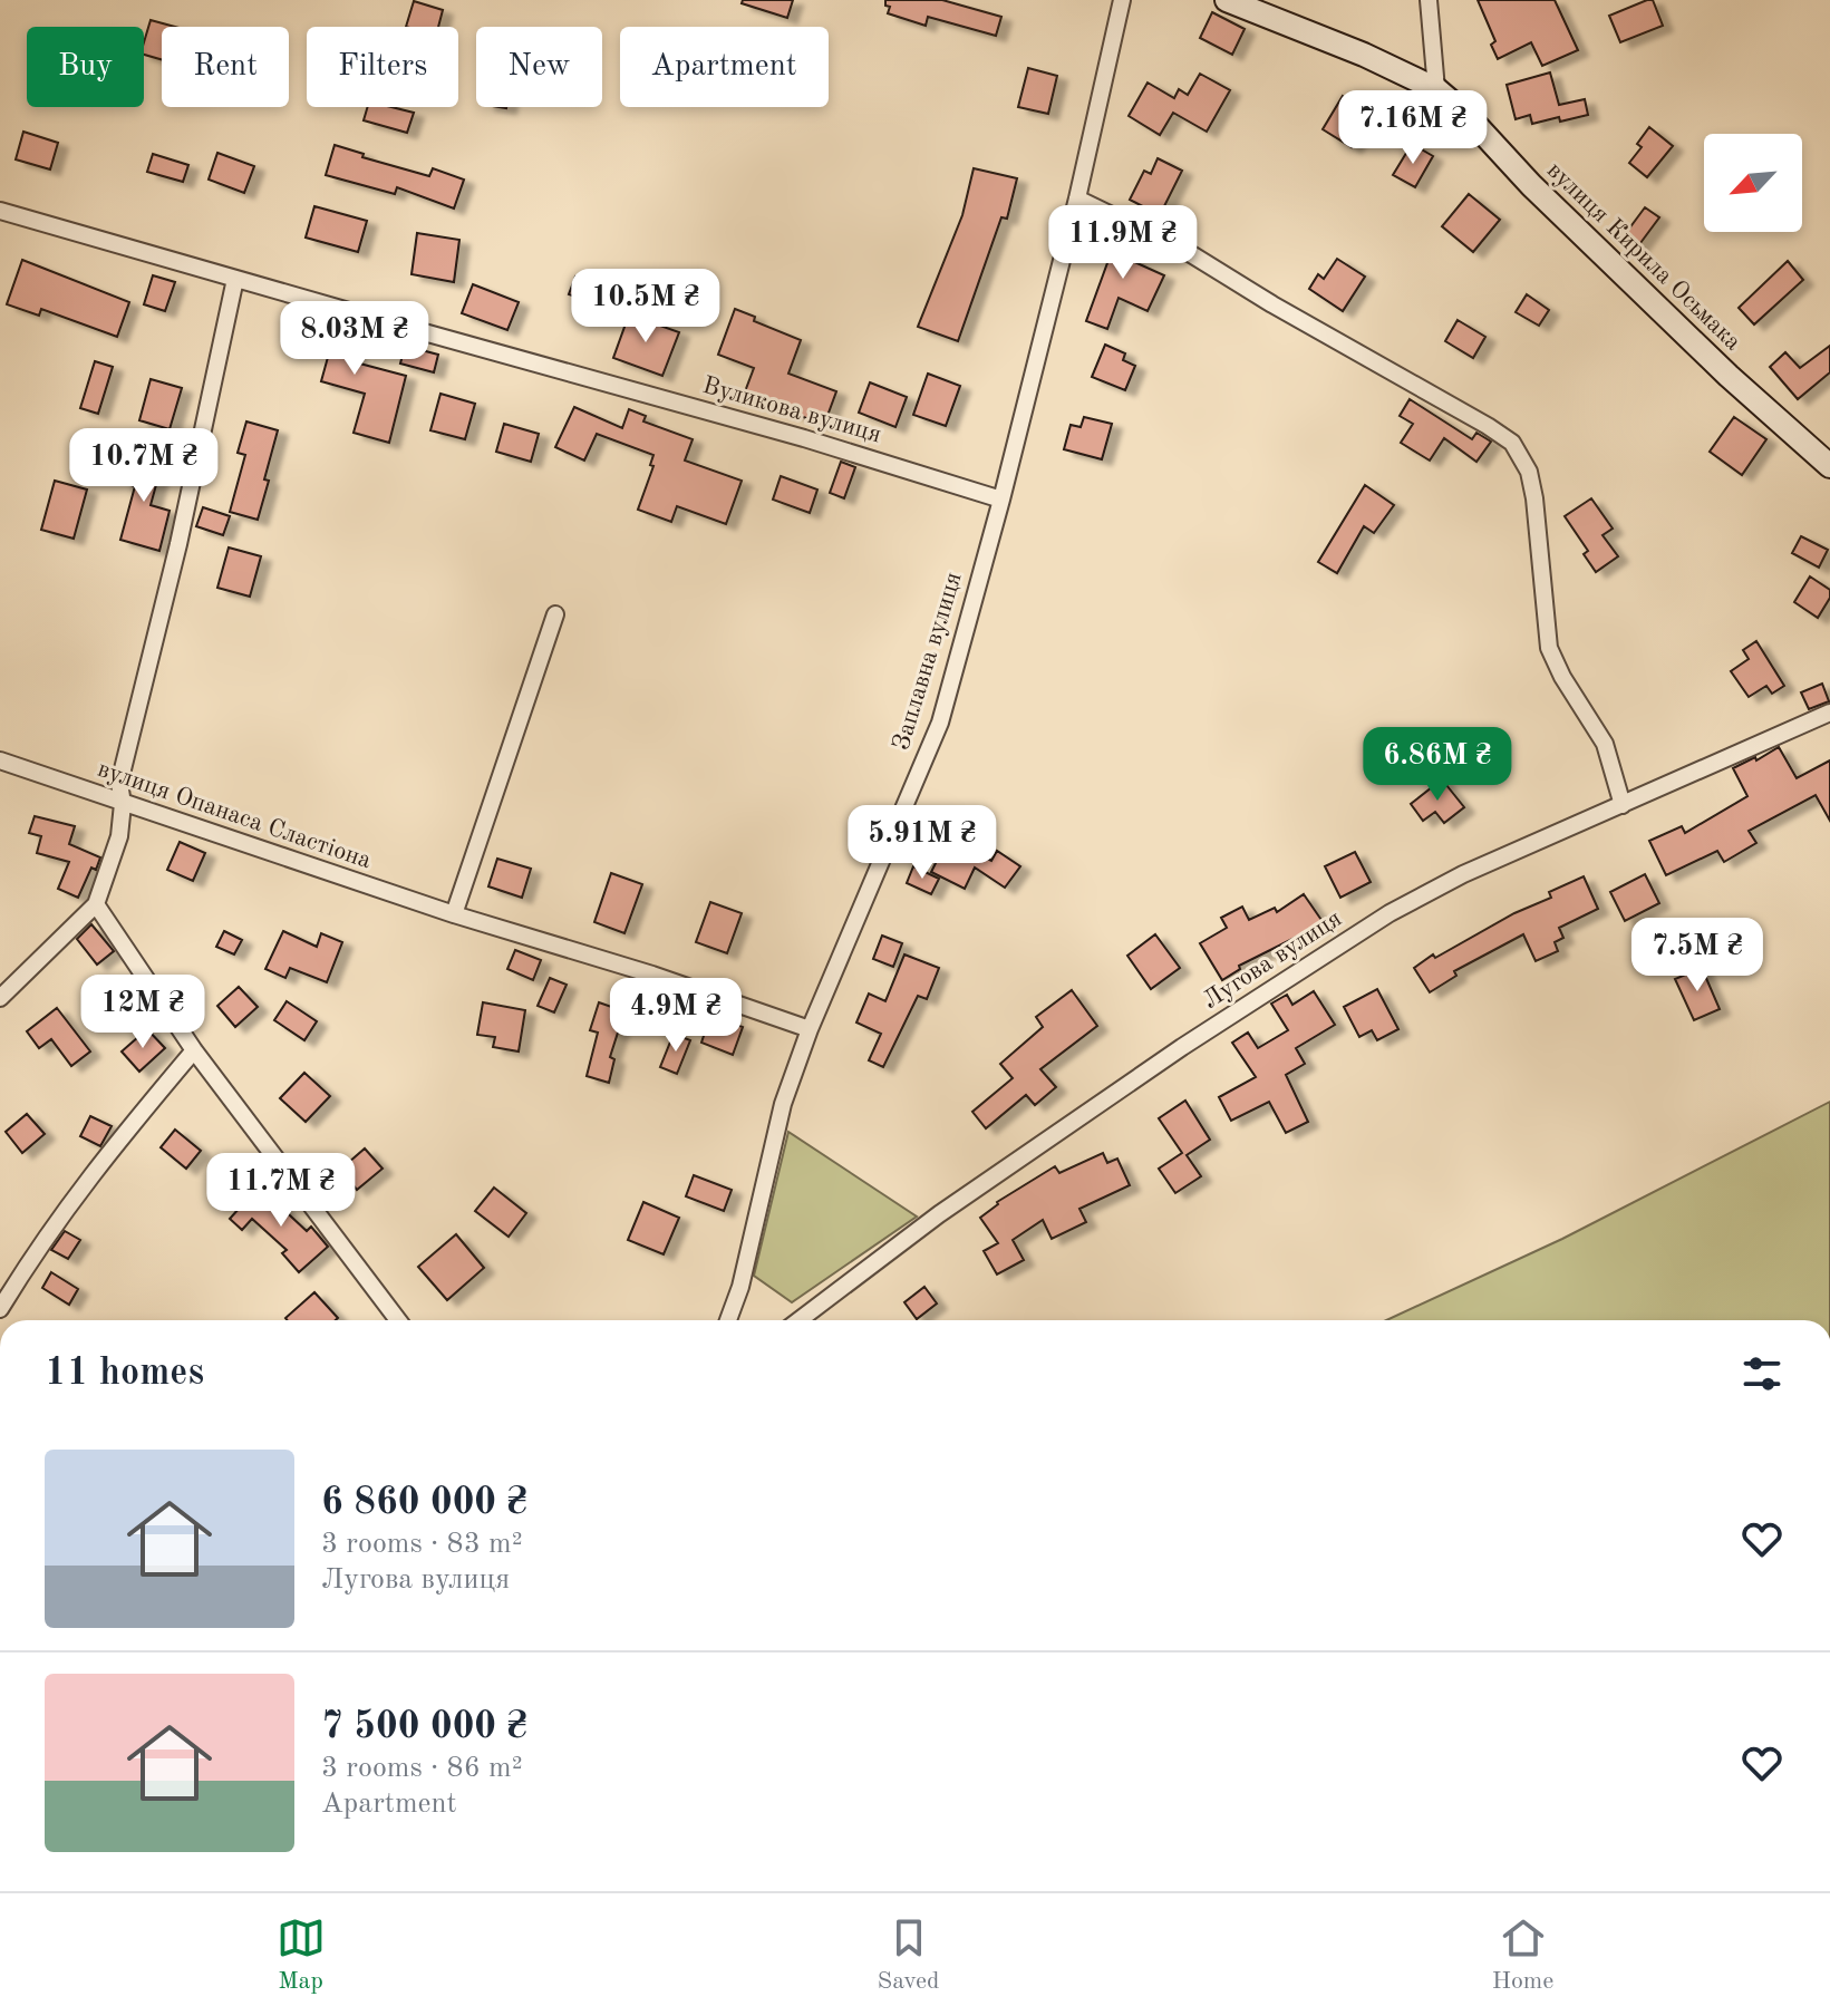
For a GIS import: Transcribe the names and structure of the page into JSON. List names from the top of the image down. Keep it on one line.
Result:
{"streets":{"street":["вулиця Кирила Осьмака","Вуликова вулиця","Заплавна вулиця","вулиця Опанаса Сластіона","Лугова вулиця"]},"crossings":[["Вуликова вулиця","Заплавна вулиця"],["Заплавна вулиця","вулиця Опанаса Сластіона"]],"north":"bottom left","page":{"chip":["Buy","Rent","Filters","New","Apartment"],"price":["7.16M ₴","11.9M ₴","10.5M ₴","8.03M ₴","10.7M ₴","6.86M ₴","5.91M ₴","7.5M ₴","12M ₴","4.9M ₴","11.7M ₴"],"heading":"11 homes","list":[{"name":"6 860 000 ₴","note":"3 rooms · 83 m² · Лугова вулиця"},{"name":"7 500 000 ₴","note":"3 rooms · 86 m² · Apartment"}],"tabs":["Map","Saved","Home"]}}
